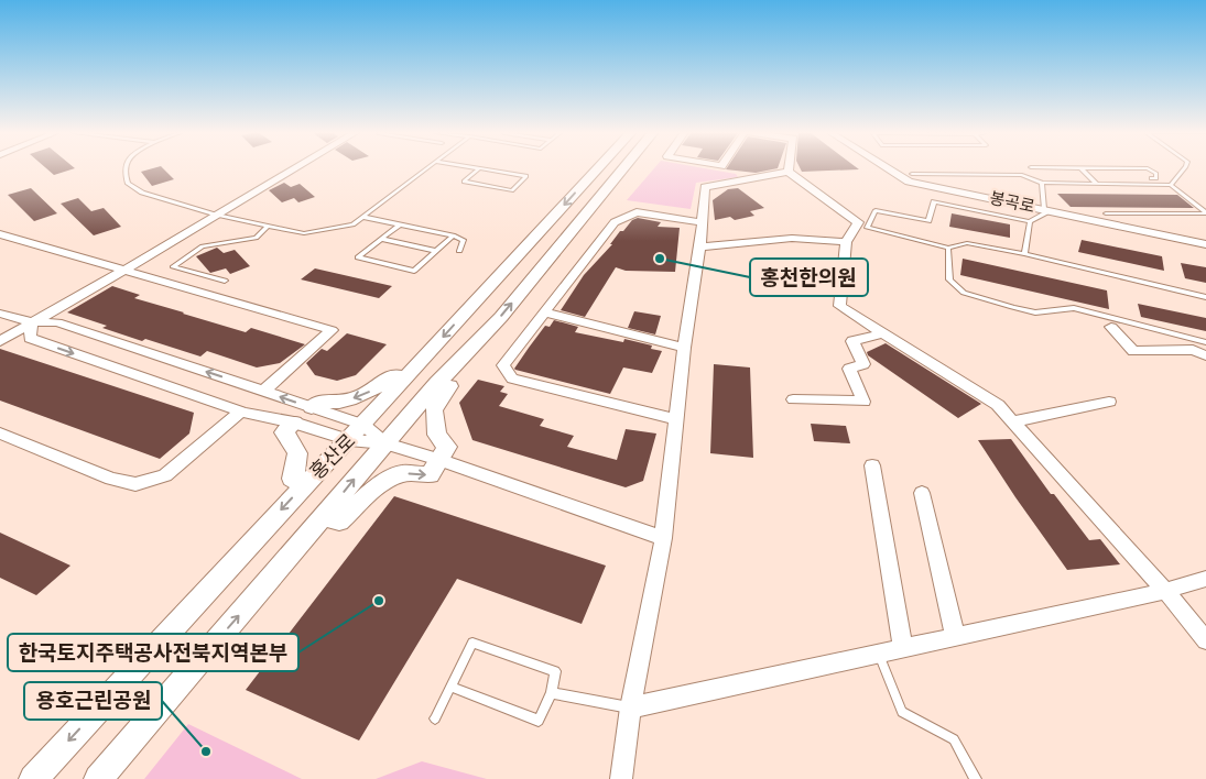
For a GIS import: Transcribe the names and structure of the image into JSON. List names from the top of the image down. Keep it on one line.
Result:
{"streets":{"street":["봉곡로","홍산로"]},"places":["홍천한의원","한국토지주택공사전북지역본부","용호근린공원"]}
